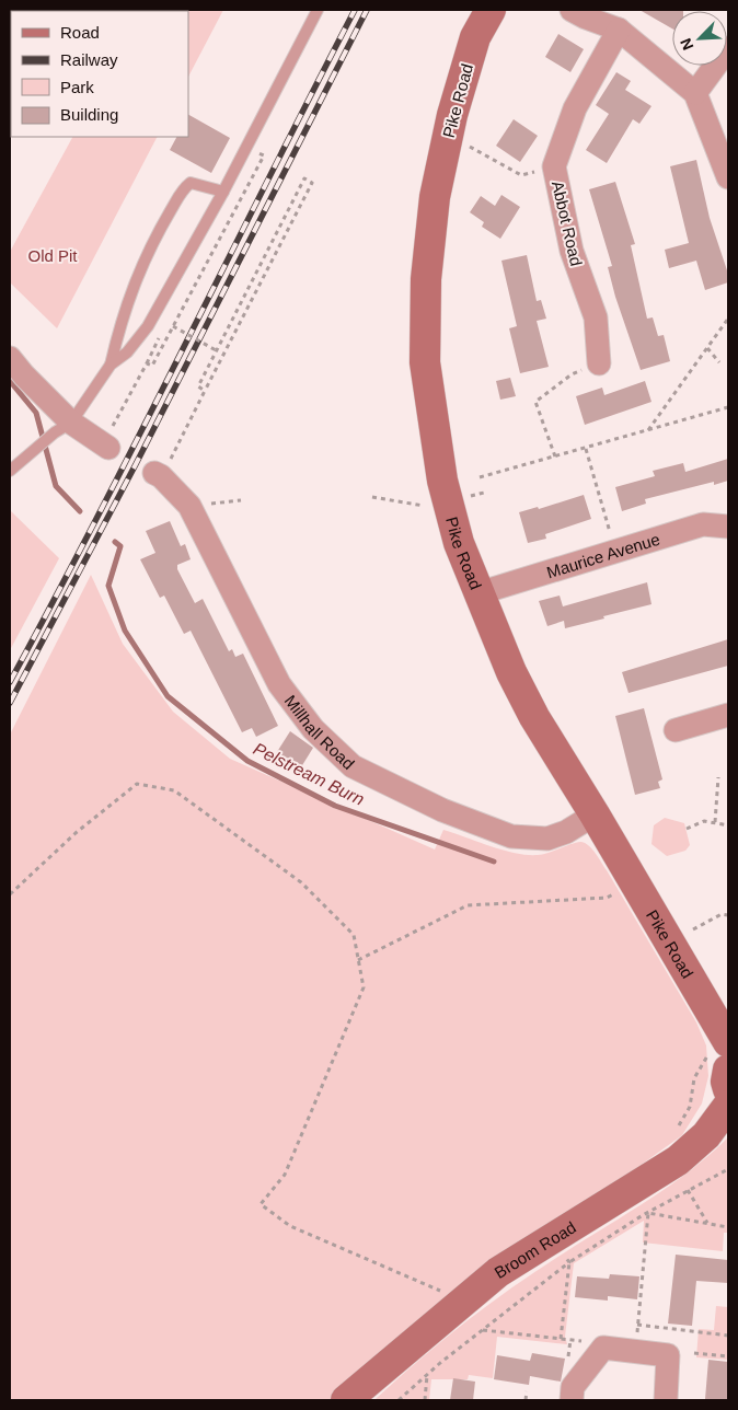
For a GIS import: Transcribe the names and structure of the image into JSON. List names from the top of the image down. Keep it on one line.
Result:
{"streets":{"street":["Pike Road","Abbot Road","Maurice Avenue","Millhall Road","Broom Road"]},"crossings":[["Pike Road","Maurice Avenue"],["Pike Road","Millhall Road"]],"water":["Pelstream Burn"],"parks":["Old Pit"],"legend":["Road","Railway","Park","Building"],"north":"bottom left"}
